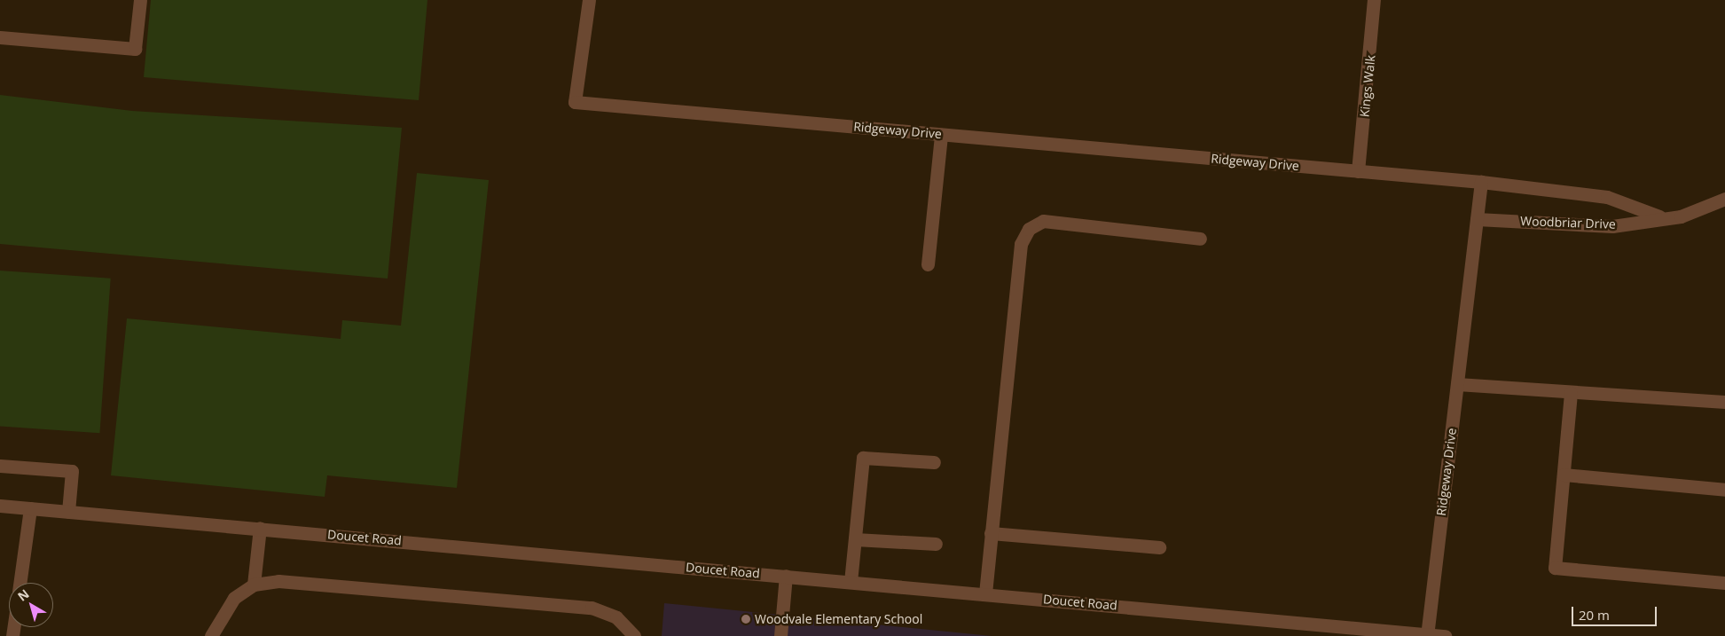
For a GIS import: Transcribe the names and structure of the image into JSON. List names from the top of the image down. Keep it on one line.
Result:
{"streets":{"street":["Kings Walk","Ridgeway Drive","Woodbriar Drive","Doucet Road"]},"crossings":[["Kings Walk","Ridgeway Drive"],["Ridgeway Drive","Woodbriar Drive"],["Ridgeway Drive","Doucet Road"]],"places":["Woodvale Elementary School"],"scale_bar":"20 m","north":"top left"}
